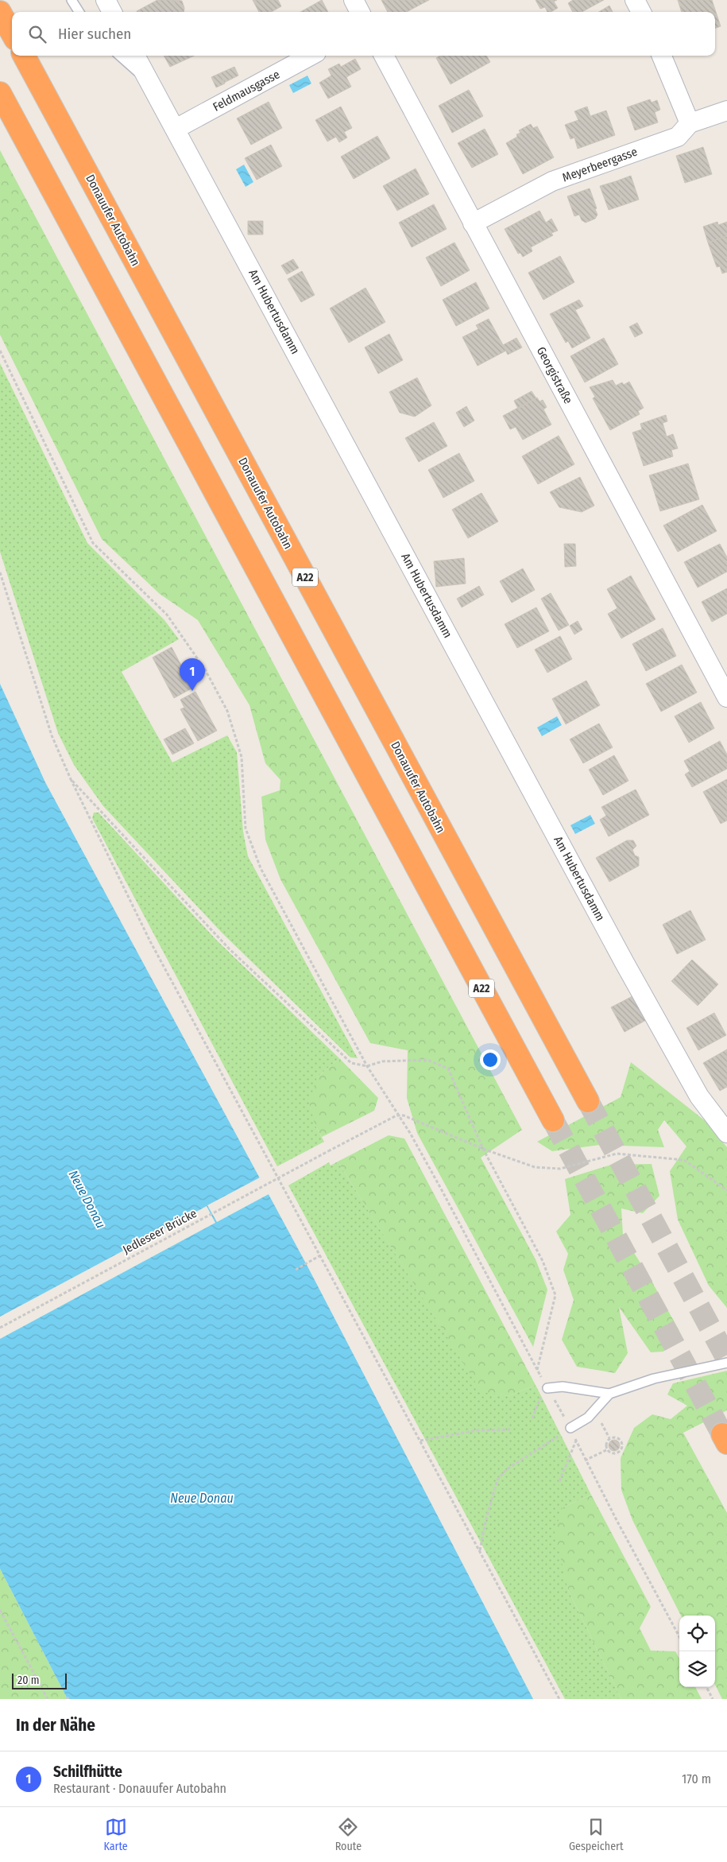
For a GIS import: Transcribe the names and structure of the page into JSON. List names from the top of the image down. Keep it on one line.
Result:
{"streets":{"highway":["Donauufer Autobahn","A22"],"street":["Feldmausgasse","Meyerbeergasse","Am Hubertusdamm","Georgistraße"],"path":["Jedleseer Brücke"]},"crossings":[["Feldmausgasse","Am Hubertusdamm"],["Meyerbeergasse","Georgistraße"]],"water":["Neue Donau"],"scale_bar":"20 m","page":{"search":"Hier suchen","pins":"1","scale":"20 m","heading":"In der Nähe","list":[{"mark":"1","name":"Schilfhütte","note":"Restaurant · Donauufer Autobahn","value":"170 m"}],"nav":["Karte","Route","Gespeichert"]}}
